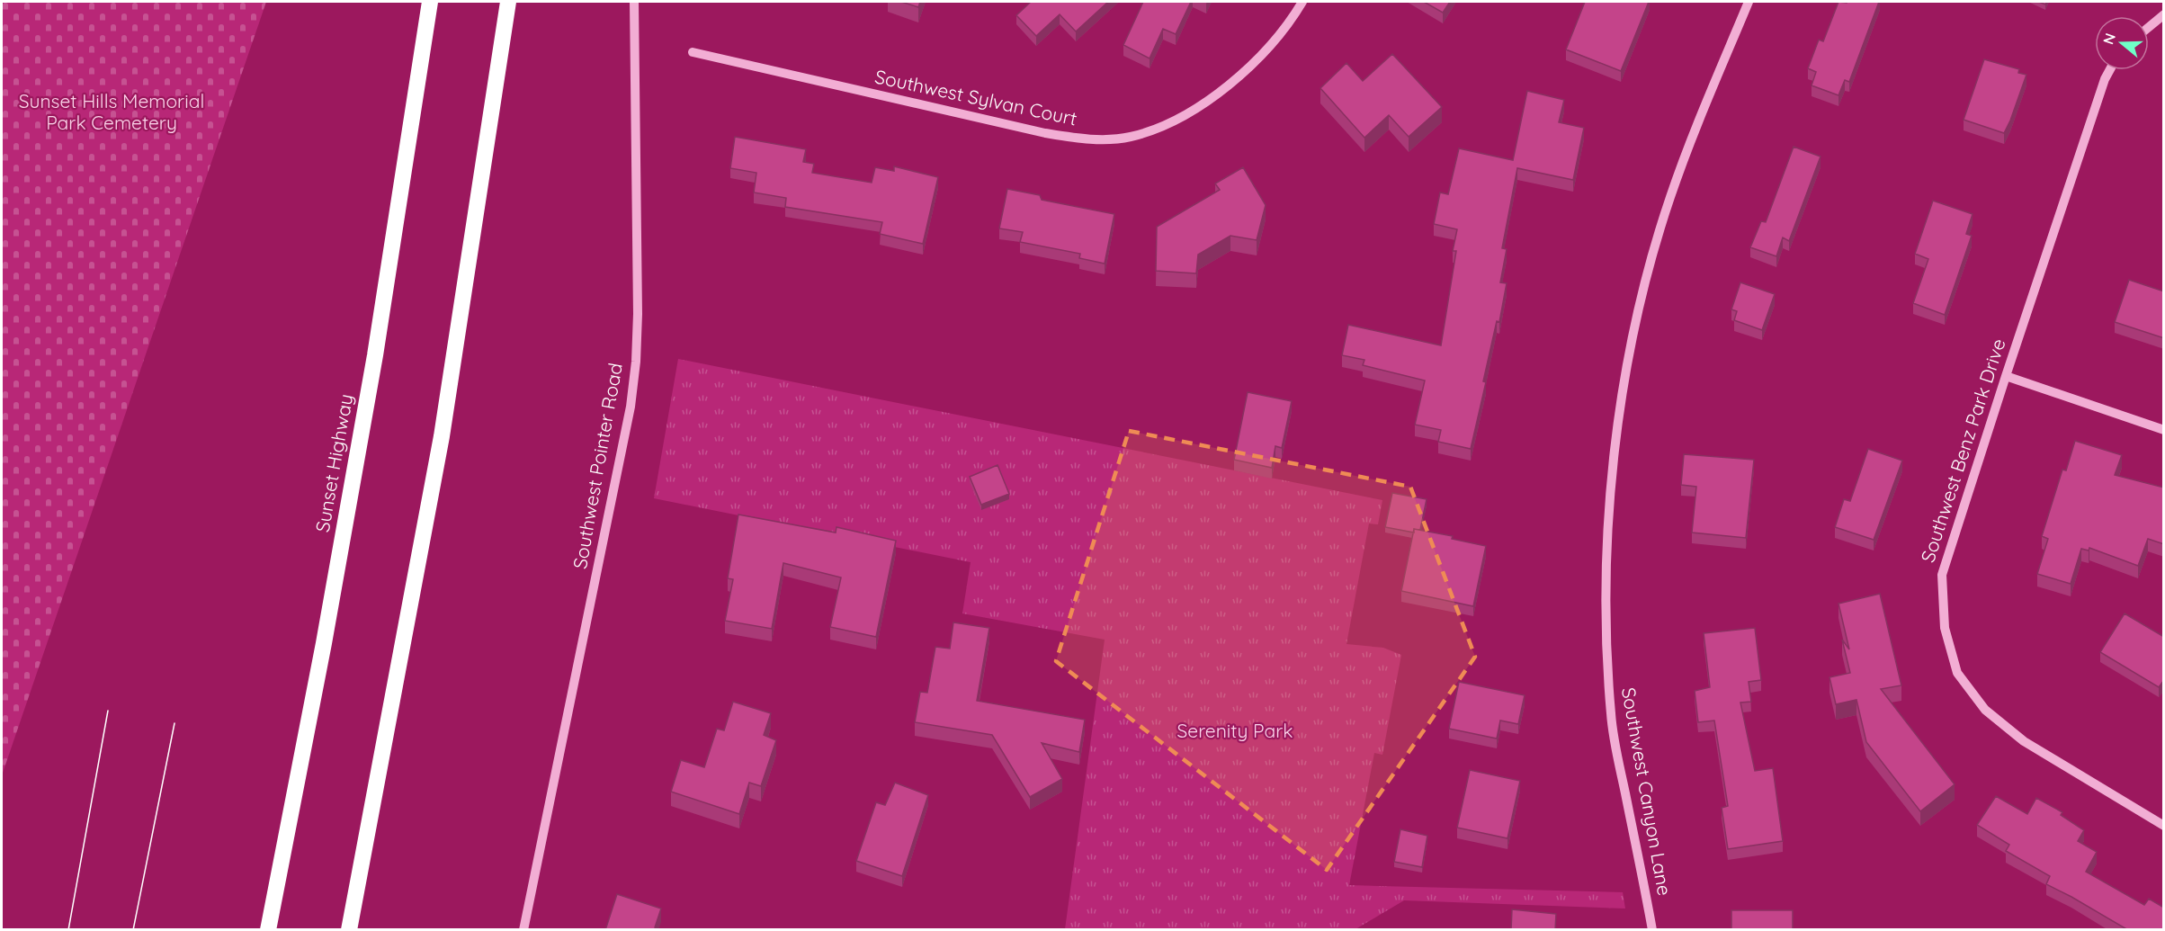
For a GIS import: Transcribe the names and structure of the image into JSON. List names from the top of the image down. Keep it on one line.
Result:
{"streets":{"highway":["Sunset Highway"],"street":["Southwest Sylvan Court","Southwest Benz Park Drive","Southwest Pointer Road","Southwest Canyon Lane"]},"parks":["Sunset Hills Memorial Park Cemetery","Serenity Park"],"north":"left"}
